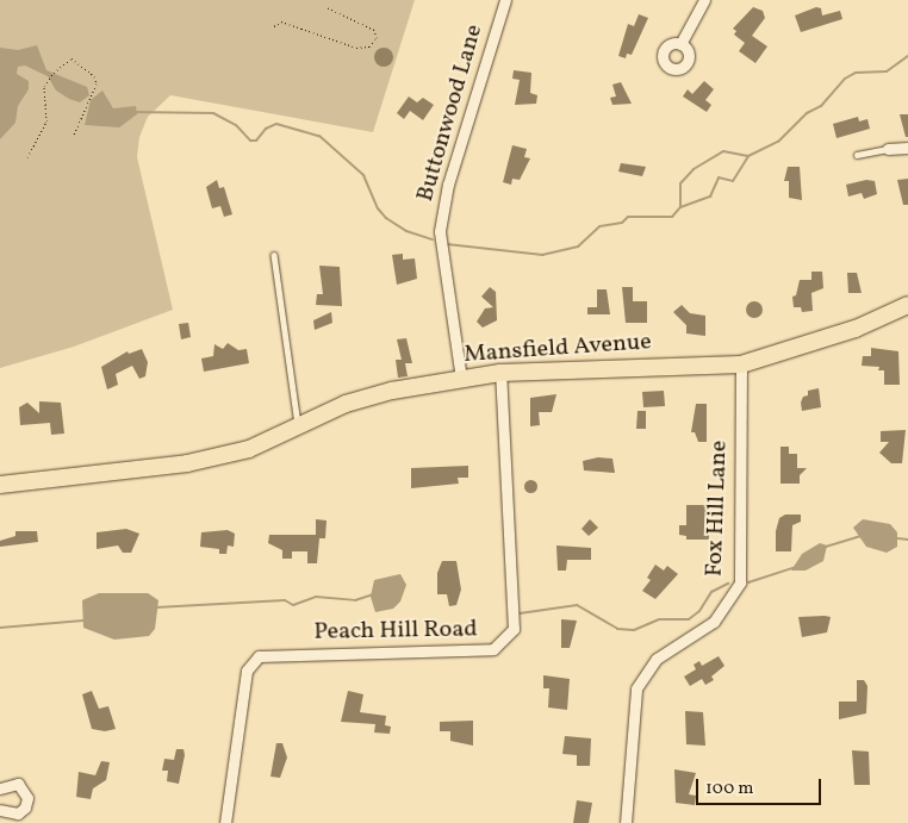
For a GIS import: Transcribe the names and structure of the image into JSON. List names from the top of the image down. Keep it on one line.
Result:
{"streets":{"main road":["Mansfield Avenue"],"street":["Buttonwood Lane","Fox Hill Lane","Peach Hill Road"]},"crossings":[["Buttonwood Lane","Mansfield Avenue"],["Mansfield Avenue","Fox Hill Lane"],["Mansfield Avenue","Peach Hill Road"]],"scale_bar":"100 m"}
